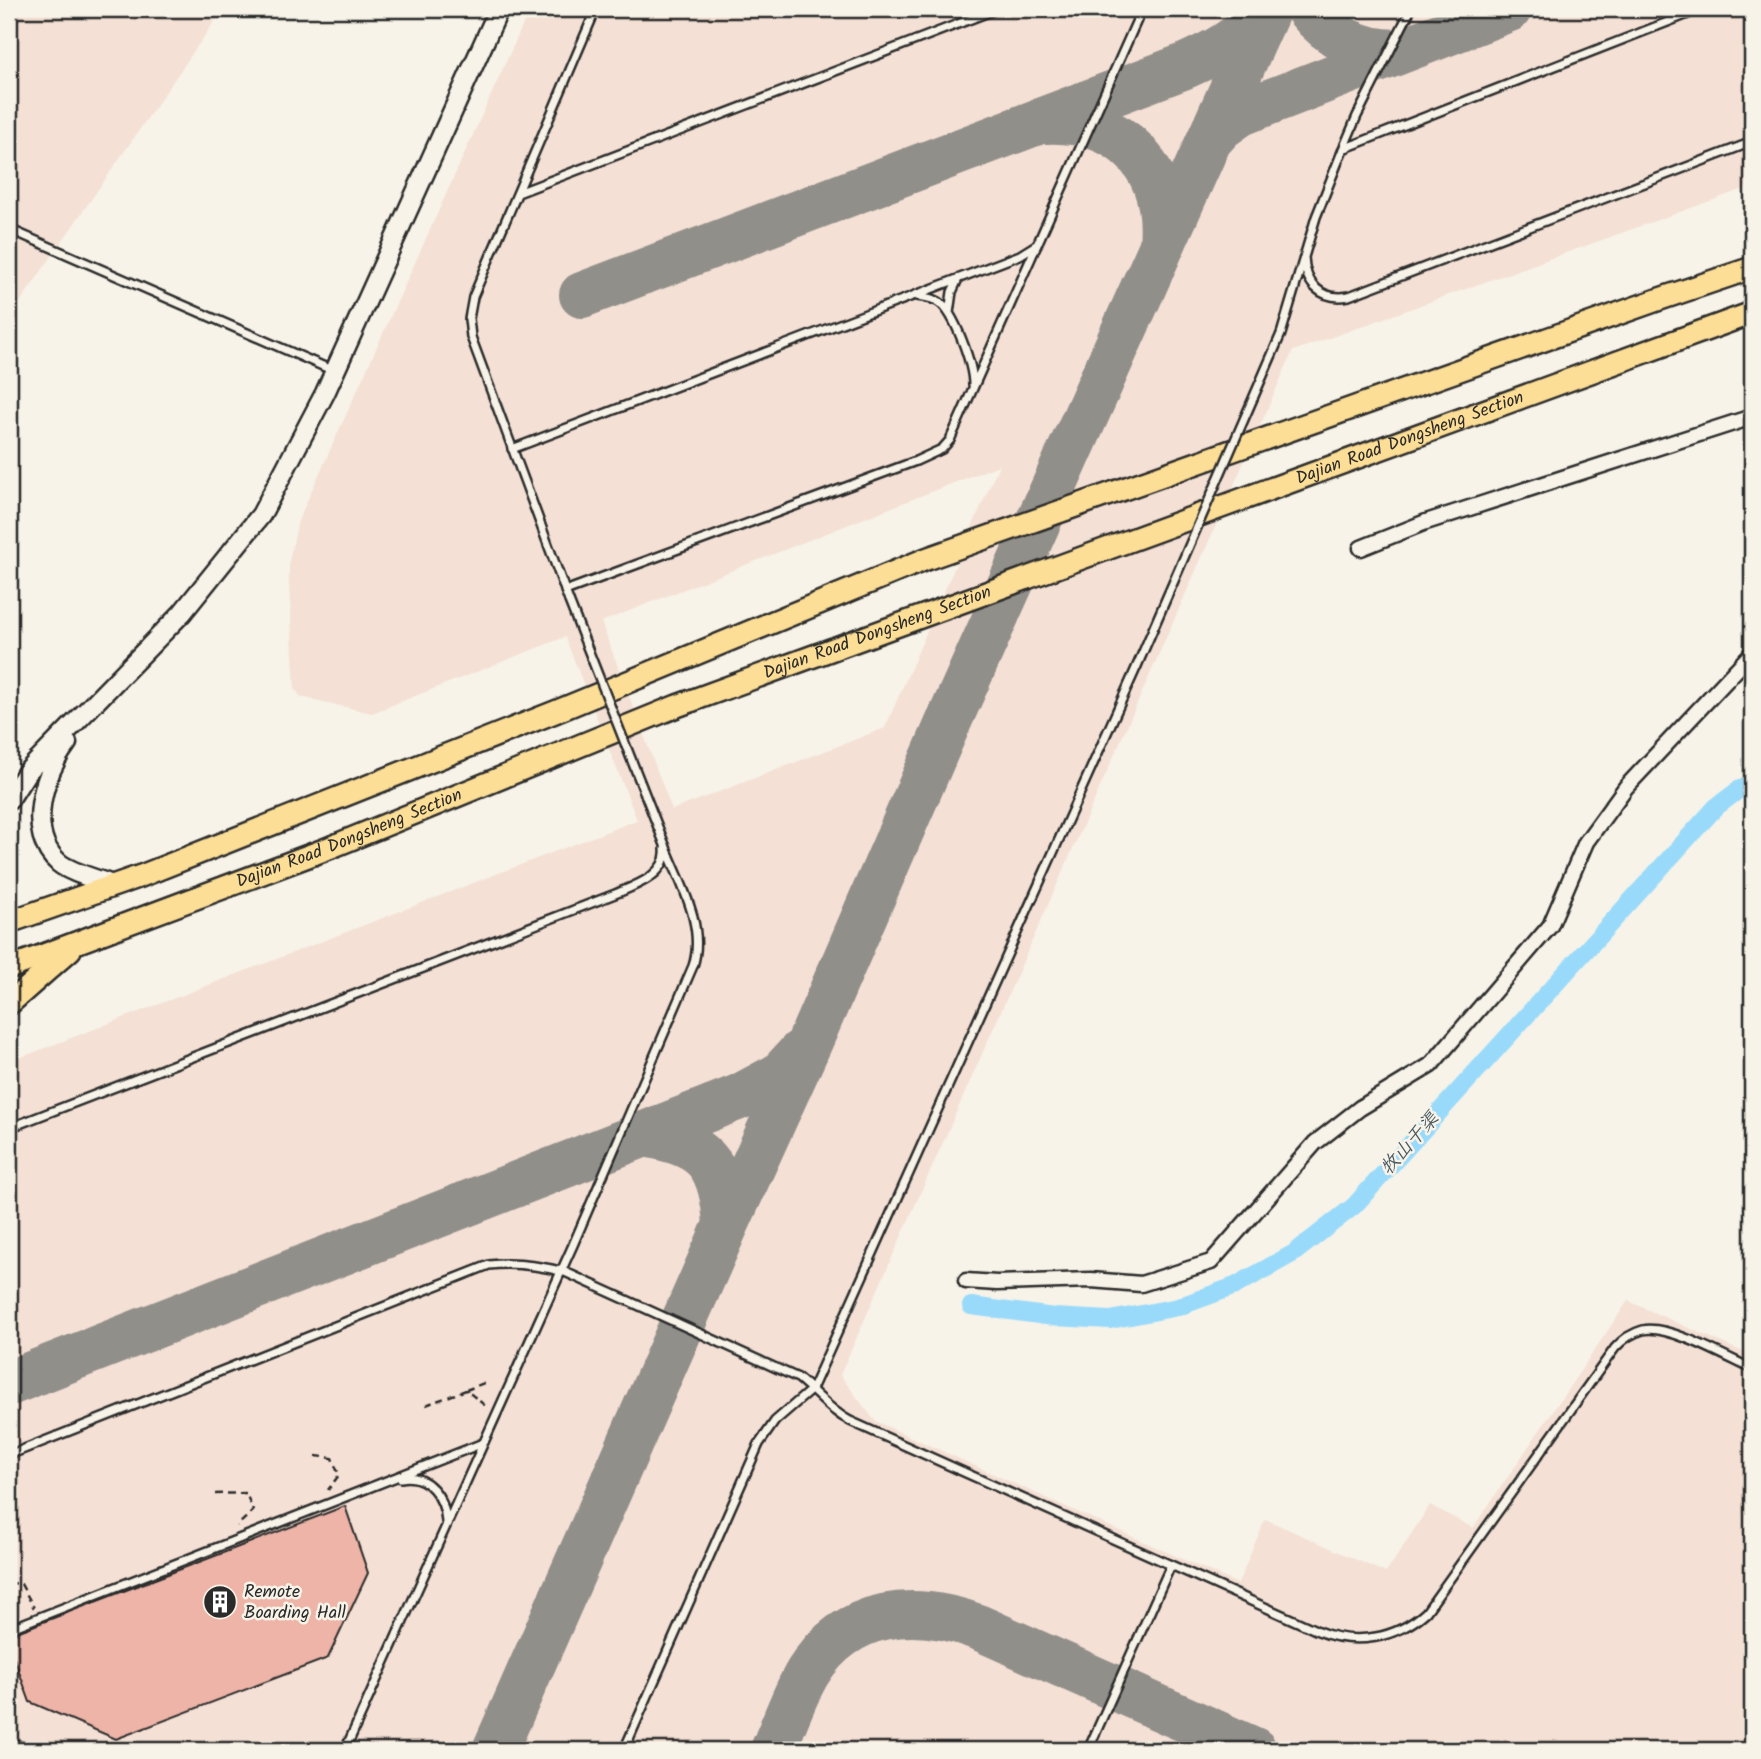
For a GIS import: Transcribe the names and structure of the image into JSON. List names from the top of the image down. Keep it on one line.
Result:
{"streets":{"main road":["Dajian Road Dongsheng Section"]},"water":["牧山干渠"],"places":{"building":["Remote Boarding Hall"]}}
